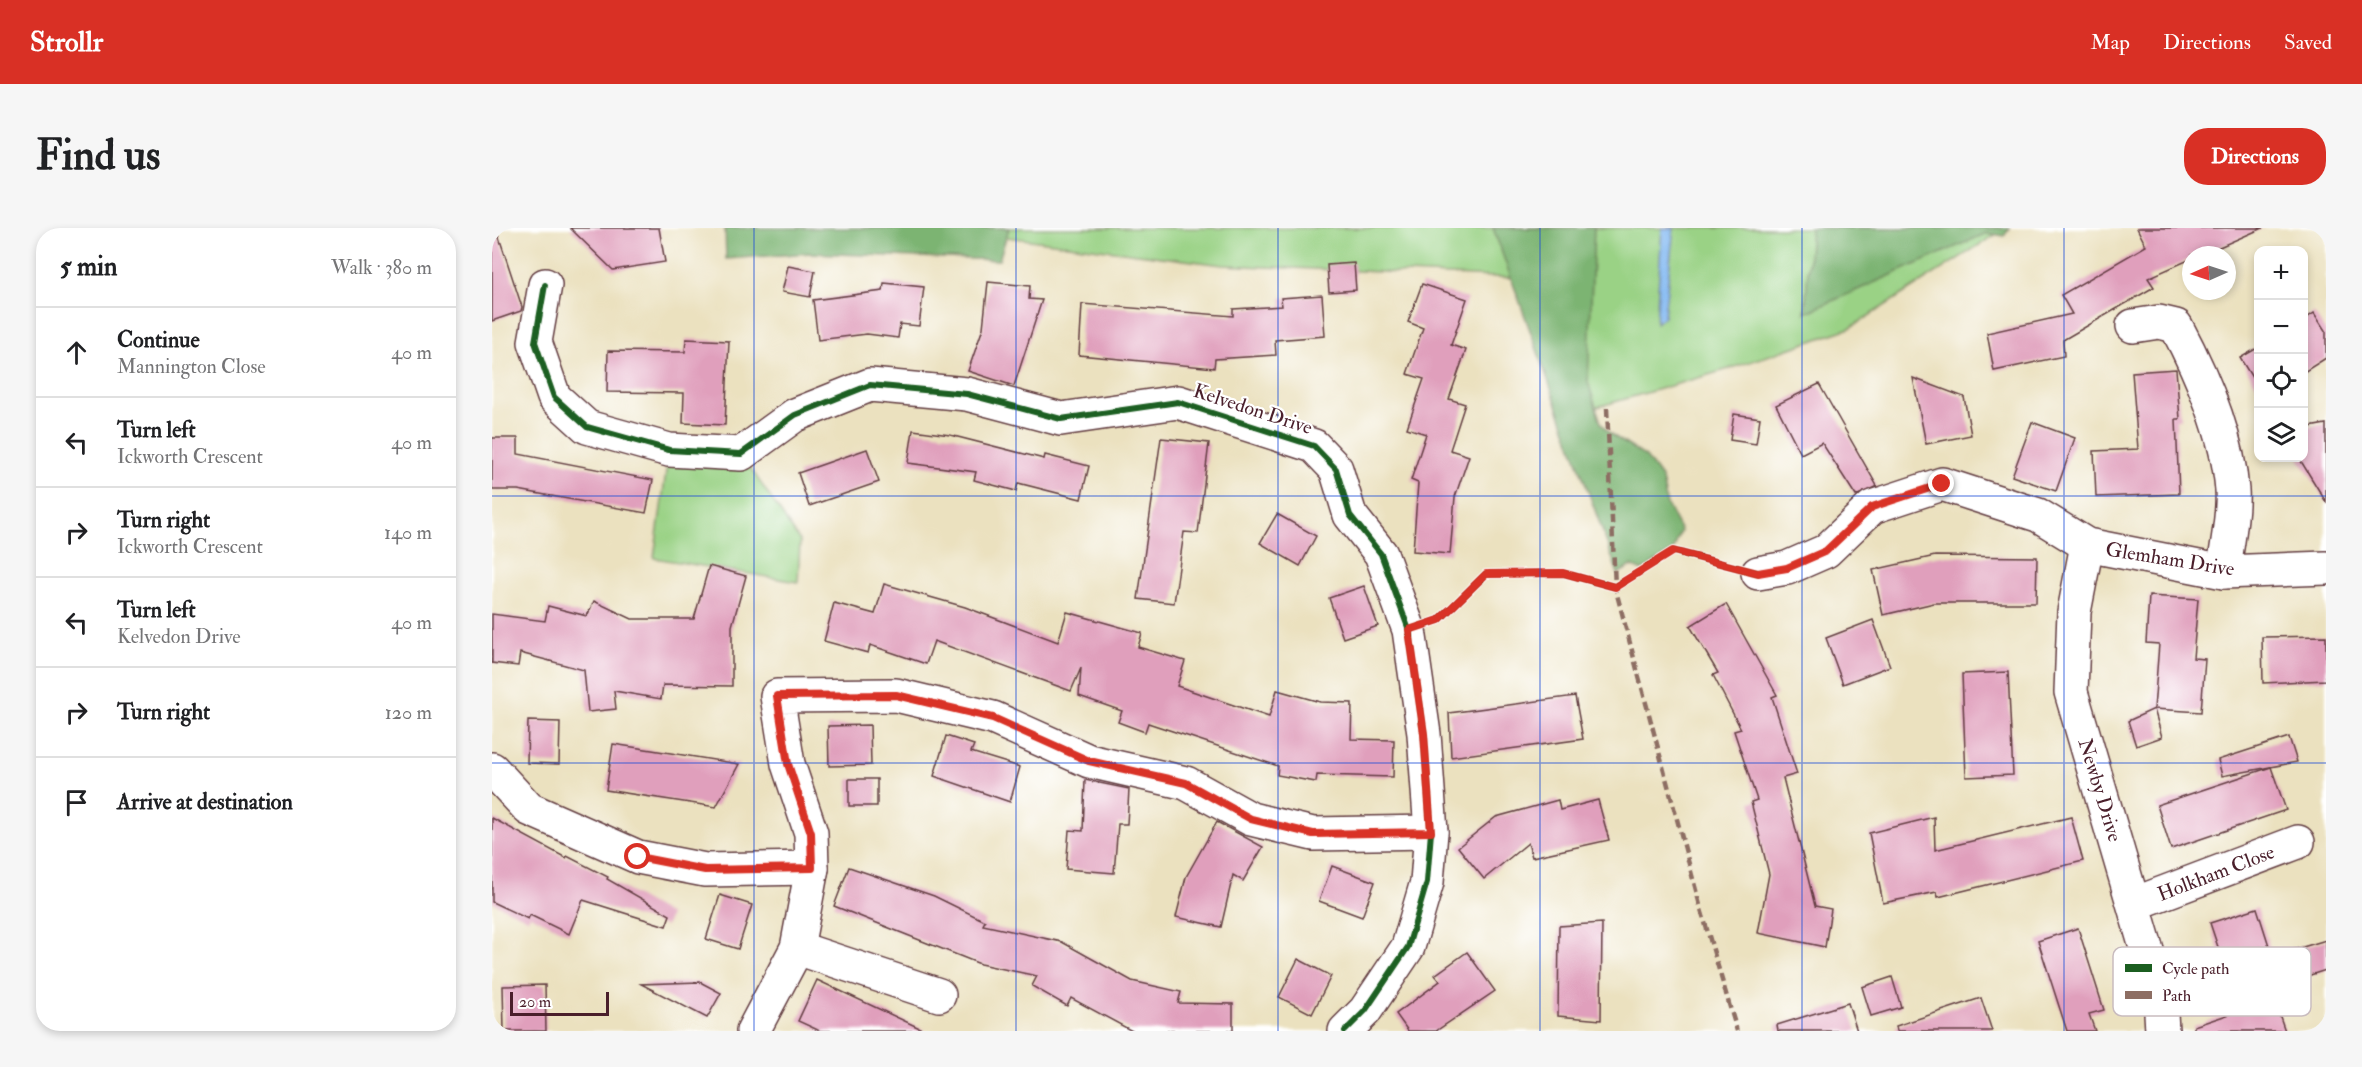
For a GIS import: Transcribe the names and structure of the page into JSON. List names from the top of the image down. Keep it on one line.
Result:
{"streets":{"street":["Kelvedon Drive","Glemham Drive","Newby Drive","Holkham Close"]},"crossings":[["Glemham Drive","Newby Drive"],["Newby Drive","Holkham Close"]],"legend":["Cycle path","Path"],"scale_bar":"20 m","north":"left","page":{"header":"Strollr","nav":["Map","Directions","Saved"],"buttons":"Directions","title":"Find us","heading":["5 min","Walk · 380 m"],"map_buttons":["+","−"],"list":[["Continue","Mannington Close","40 m"],["Turn left","Ickworth Crescent","40 m"],["Turn right","Ickworth Crescent","140 m"],["Turn left","Kelvedon Drive","40 m"],["Turn right","120 m"],"Arrive at destination"],"scale":"20 m"}}
